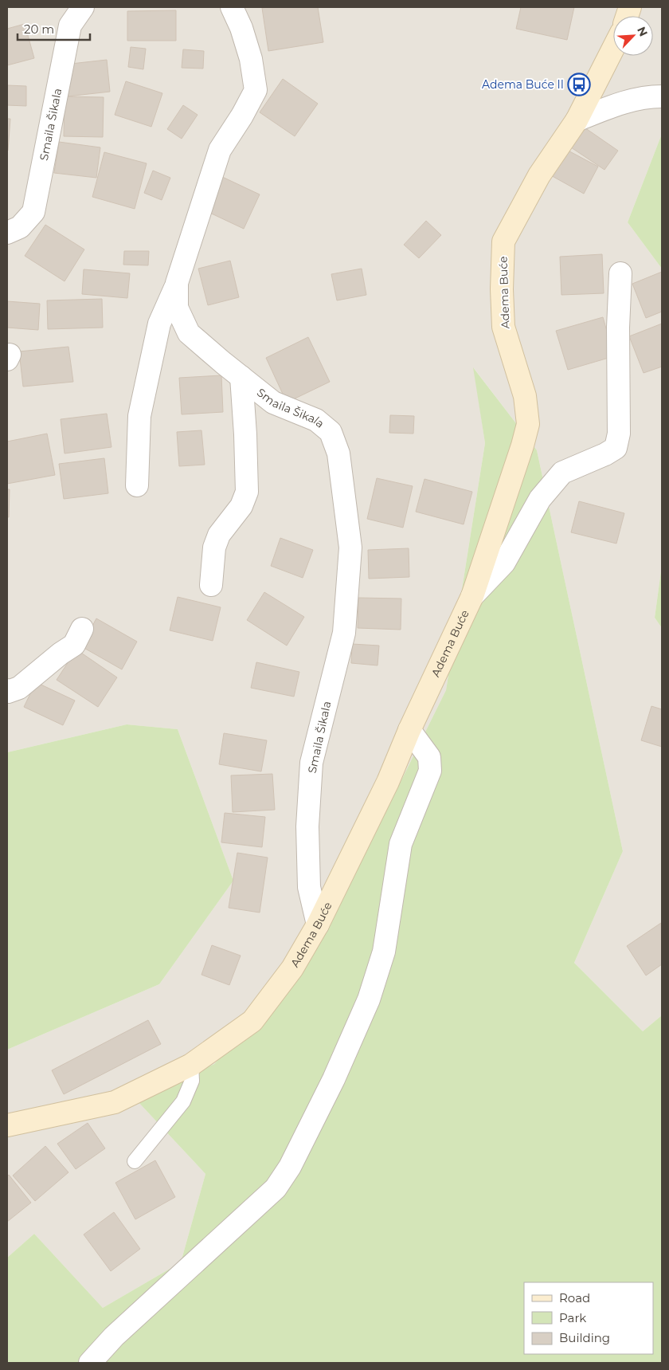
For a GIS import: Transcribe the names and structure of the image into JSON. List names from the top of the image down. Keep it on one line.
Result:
{"streets":{"street":["Smaila Šikala","Adema Buće"]},"crossings":[["Smaila Šikala","Adema Buće"]],"places":{"bus stop":["Adema Buće II"]},"legend":["Road","Park","Building"],"scale_bar":"20 m","north":"top right"}
